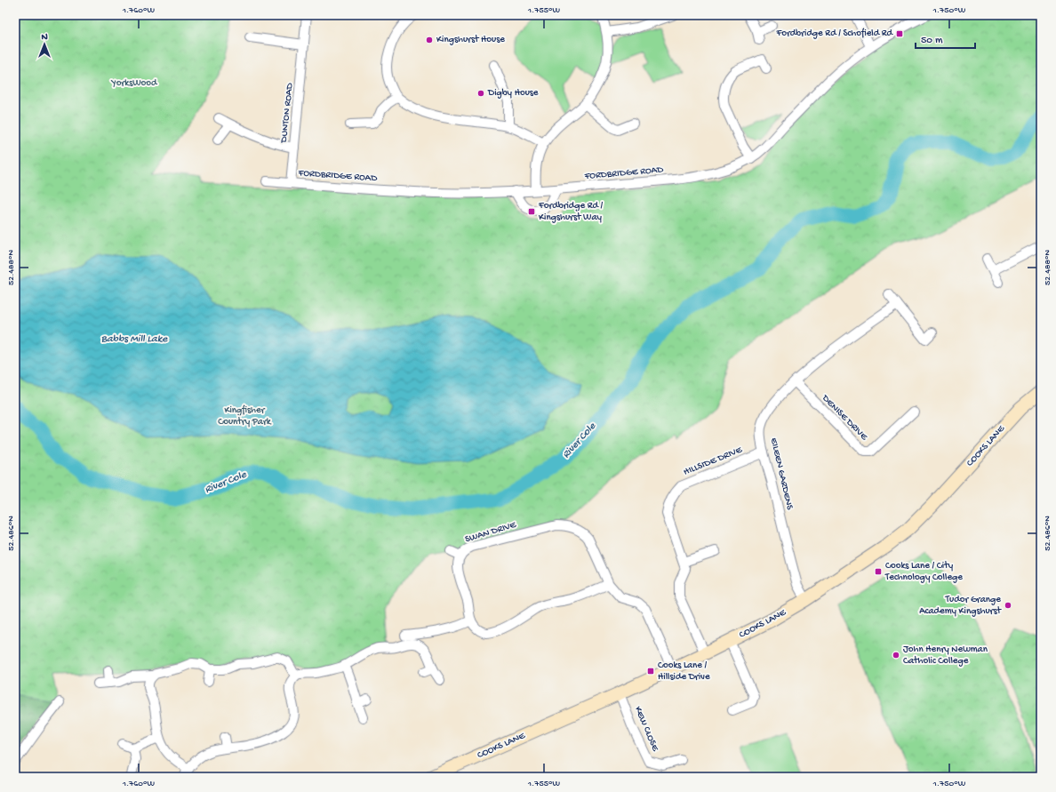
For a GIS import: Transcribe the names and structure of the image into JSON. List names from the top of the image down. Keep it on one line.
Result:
{"streets":{"street":["DUNTON ROAD","FORDBRIDGE ROAD","DENISE DRIVE","COOKS LANE","HILLSIDE DRIVE","EILEEN GARDENS","SWAN DRIVE","KEW CLOSE"]},"crossings":[["DUNTON ROAD","FORDBRIDGE ROAD"],["DENISE DRIVE","EILEEN GARDENS"],["COOKS LANE","HILLSIDE DRIVE"],["COOKS LANE","EILEEN GARDENS"],["COOKS LANE","SWAN DRIVE"],["COOKS LANE","KEW CLOSE"],["HILLSIDE DRIVE","EILEEN GARDENS"]],"water":["Babbs Mill Lake","River Cole"],"parks":["YorksWood","Kingfisher Country Park"],"places":{"transit":["Fordbridge Rd / Schofield Rd","Fordbridge Rd / Kingshurst Way","Cooks Lane / City Technology College","Cooks Lane / Hillside Drive"],"other":["Kingshurst House","Digby House","Tudor Grange Academy Kingshurst","John Henry Newman Catholic College"]},"scale_bar":"50 m","north":"top","coordinates":["1.760°W","1.755°W","1.750°W","52.488°N","52.486°N"]}
